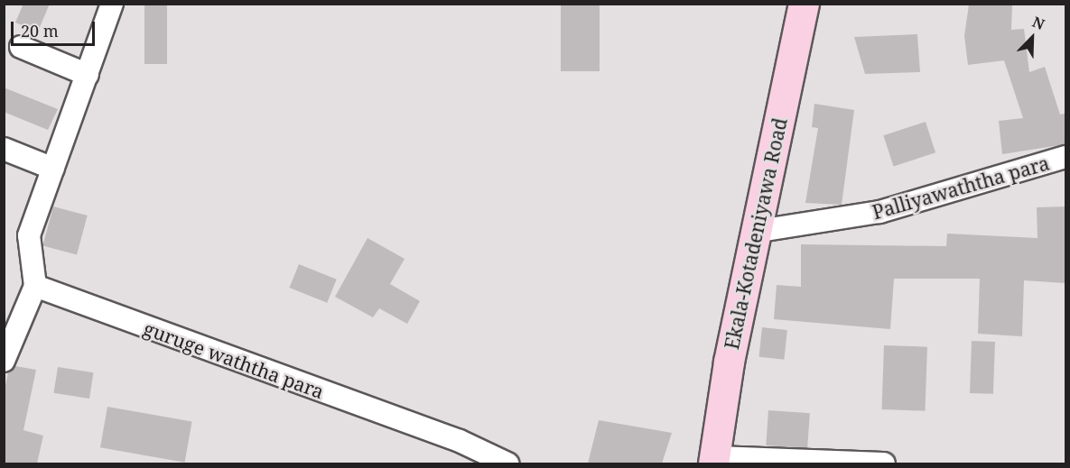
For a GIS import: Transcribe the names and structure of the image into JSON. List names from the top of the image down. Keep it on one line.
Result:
{"streets":{"main road":["Ekala-Kotadeniyawa Road"],"street":["Palliyawaththa para","guruge waththa para"]},"crossings":[["Palliyawaththa para","Ekala-Kotadeniyawa Road"]],"scale_bar":"20 m","north":"top right"}
